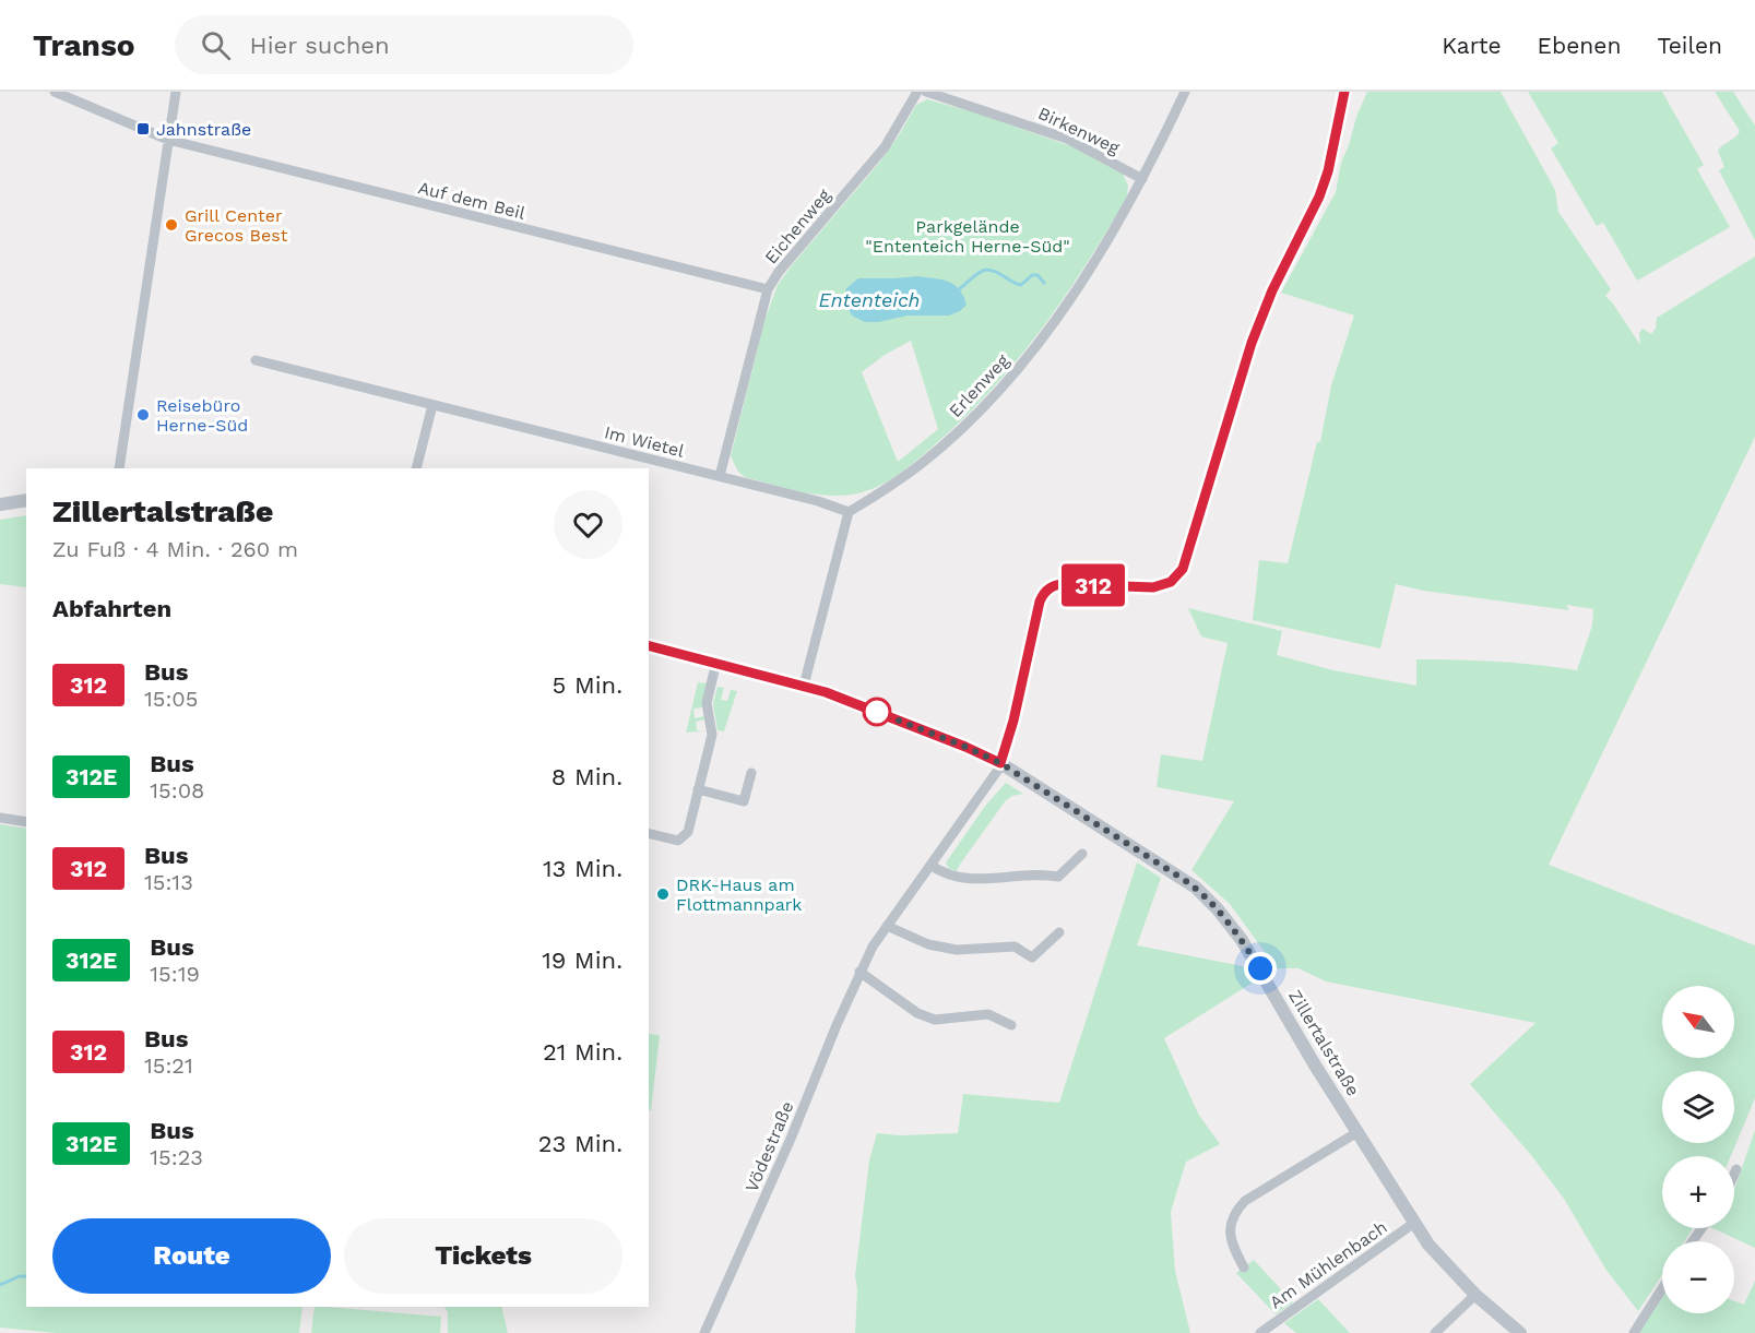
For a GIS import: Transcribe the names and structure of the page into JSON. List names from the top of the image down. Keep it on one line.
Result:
{"streets":{"street":["Birkenweg","Auf dem Beil","Eichenweg","Erlenweg","Im Wietel","Zillertalstraße","Vödestraße","Am Mühlenbach"]},"crossings":[["Birkenweg","Erlenweg"],["Auf dem Beil","Eichenweg"],["Eichenweg","Im Wietel"],["Erlenweg","Im Wietel"],["Zillertalstraße","Vödestraße"],["Zillertalstraße","Am Mühlenbach"]],"water":["Ententeich"],"parks":["Parkgelände \"Ententeich Herne-Süd\""],"places":{"transit":["Jahnstraße"],"other":["Grill Center Grecos Best","Reisebüro Herne-Süd","DRK-Haus am Flottmannpark"]},"lines":["bus line 312"],"north":"top left","page":{"header":"Transo","search":"Hier suchen","nav":["Karte","Ebenen","Teilen"],"on_map":"312","heading":[["Zillertalstraße","Zu Fuß · 4 Min. · 260 m"],"Abfahrten"],"list":[{"mark":"312","name":"Bus","note":"15:05","value":"5 Min."},{"mark":"312E","name":"Bus","note":"15:08","value":"8 Min."},{"mark":"312","name":"Bus","note":"15:13","value":"13 Min."},{"mark":"312E","name":"Bus","note":"15:19","value":"19 Min."},{"mark":"312","name":"Bus","note":"15:21","value":"21 Min."},{"mark":"312E","name":"Bus","note":"15:23","value":"23 Min."}],"map_buttons":["+","−"],"buttons":["Route","Tickets"]}}
